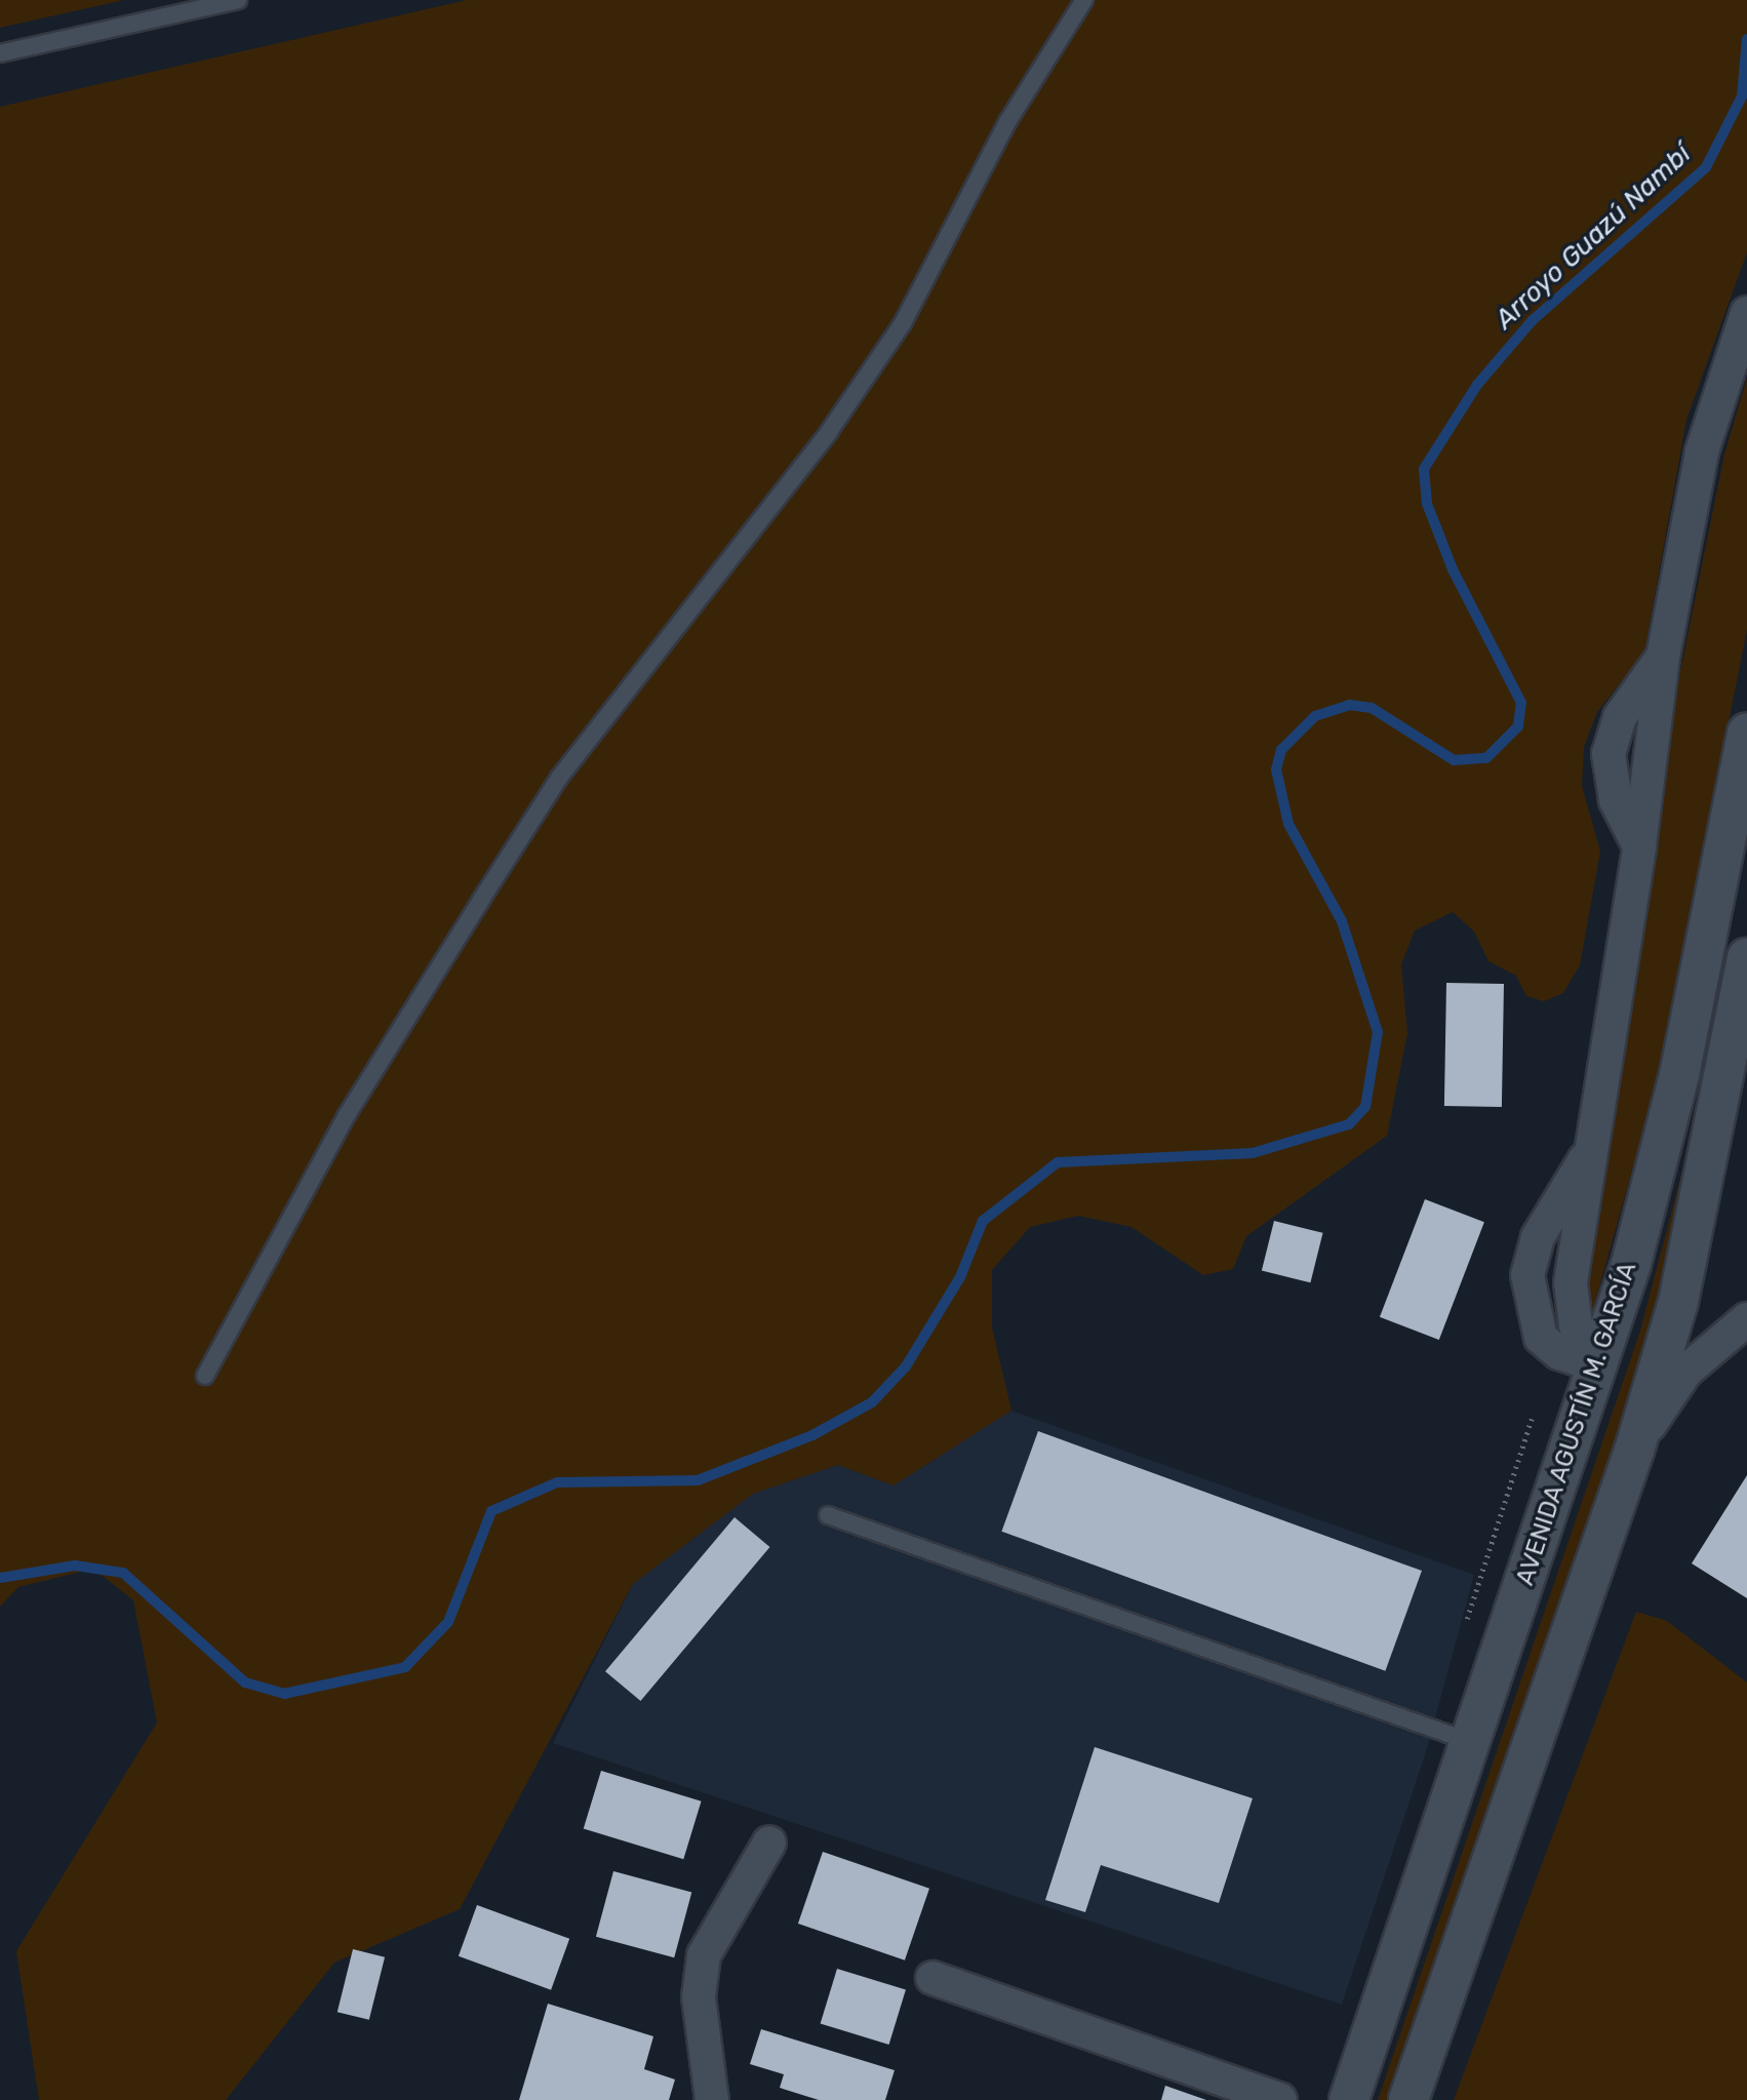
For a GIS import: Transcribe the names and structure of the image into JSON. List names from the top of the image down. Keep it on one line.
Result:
{"streets":{"main road":["AVENIDA AGUSTÍN M. GARCÍA"]},"water":["Arroyo Guazú Nambí"]}
